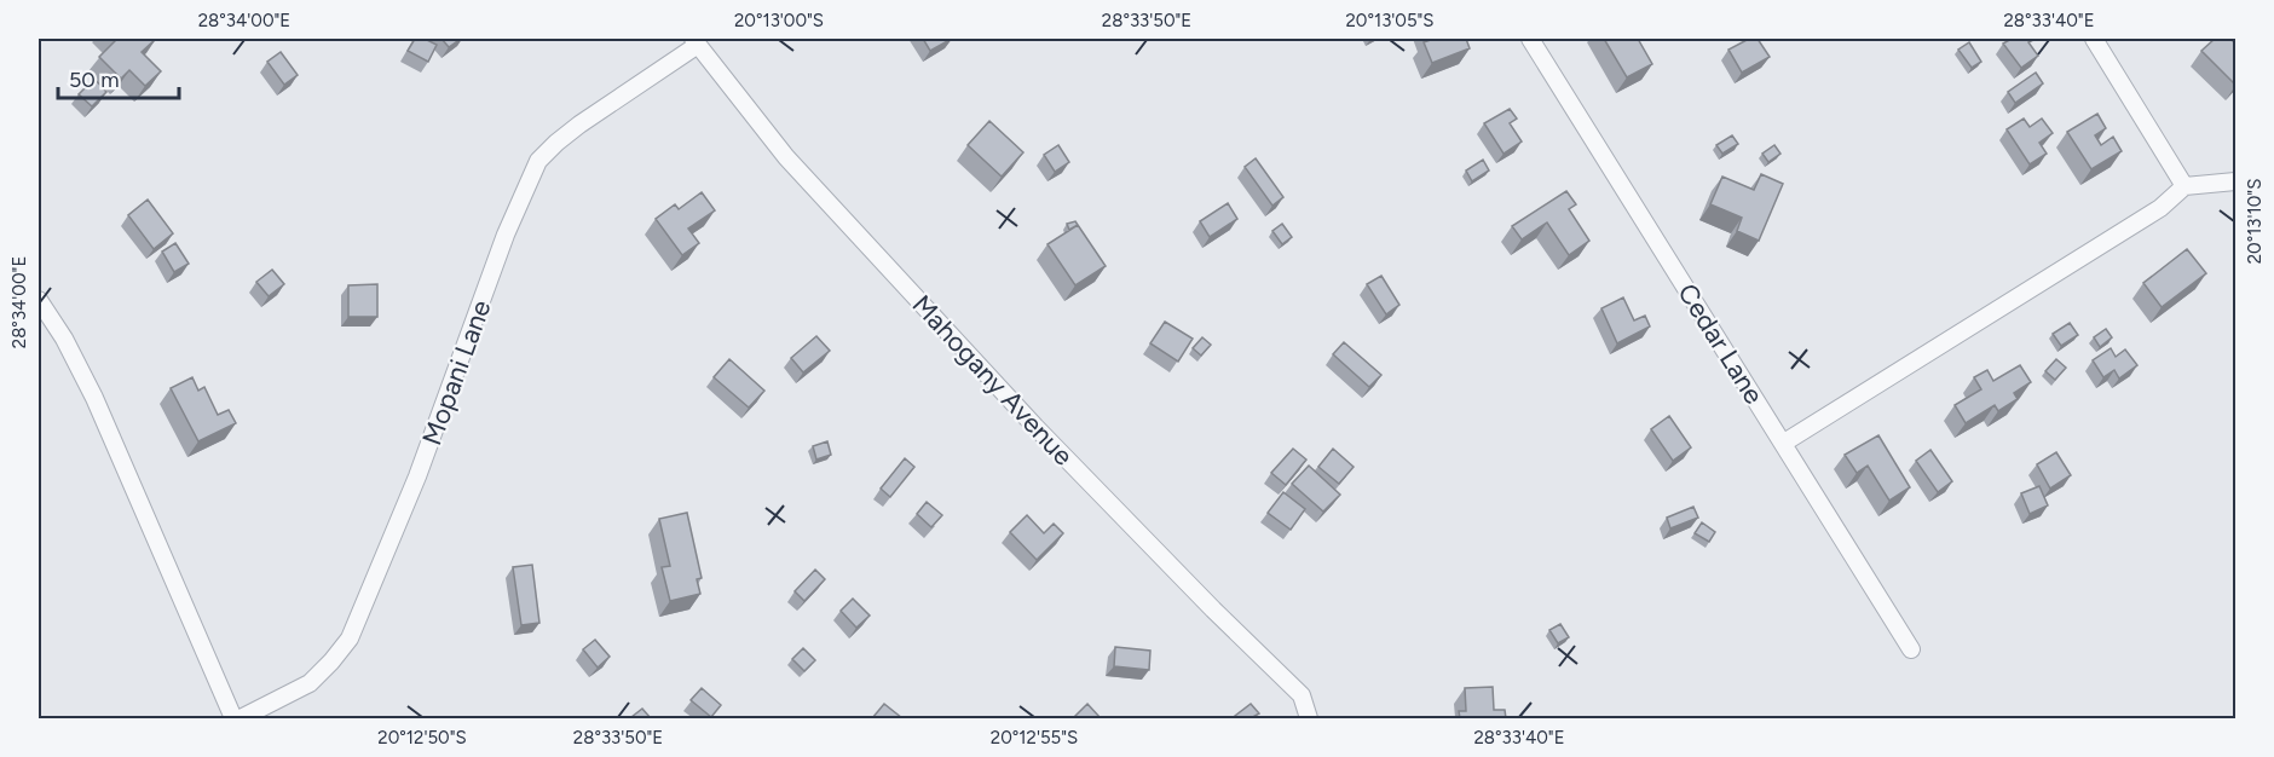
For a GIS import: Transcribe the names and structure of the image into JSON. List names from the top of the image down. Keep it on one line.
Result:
{"streets":{"street":["Cedar Lane","Mopani Lane","Mahogany Avenue"]},"crossings":[["Mopani Lane","Mahogany Avenue"]],"scale_bar":"50 m","coordinates":["28°34'00\"E","20°13'00\"S","28°33'50\"E","20°13'05\"S","28°33'40\"E","20°13'10\"S","20°12'50\"S","20°12'55\"S"]}
